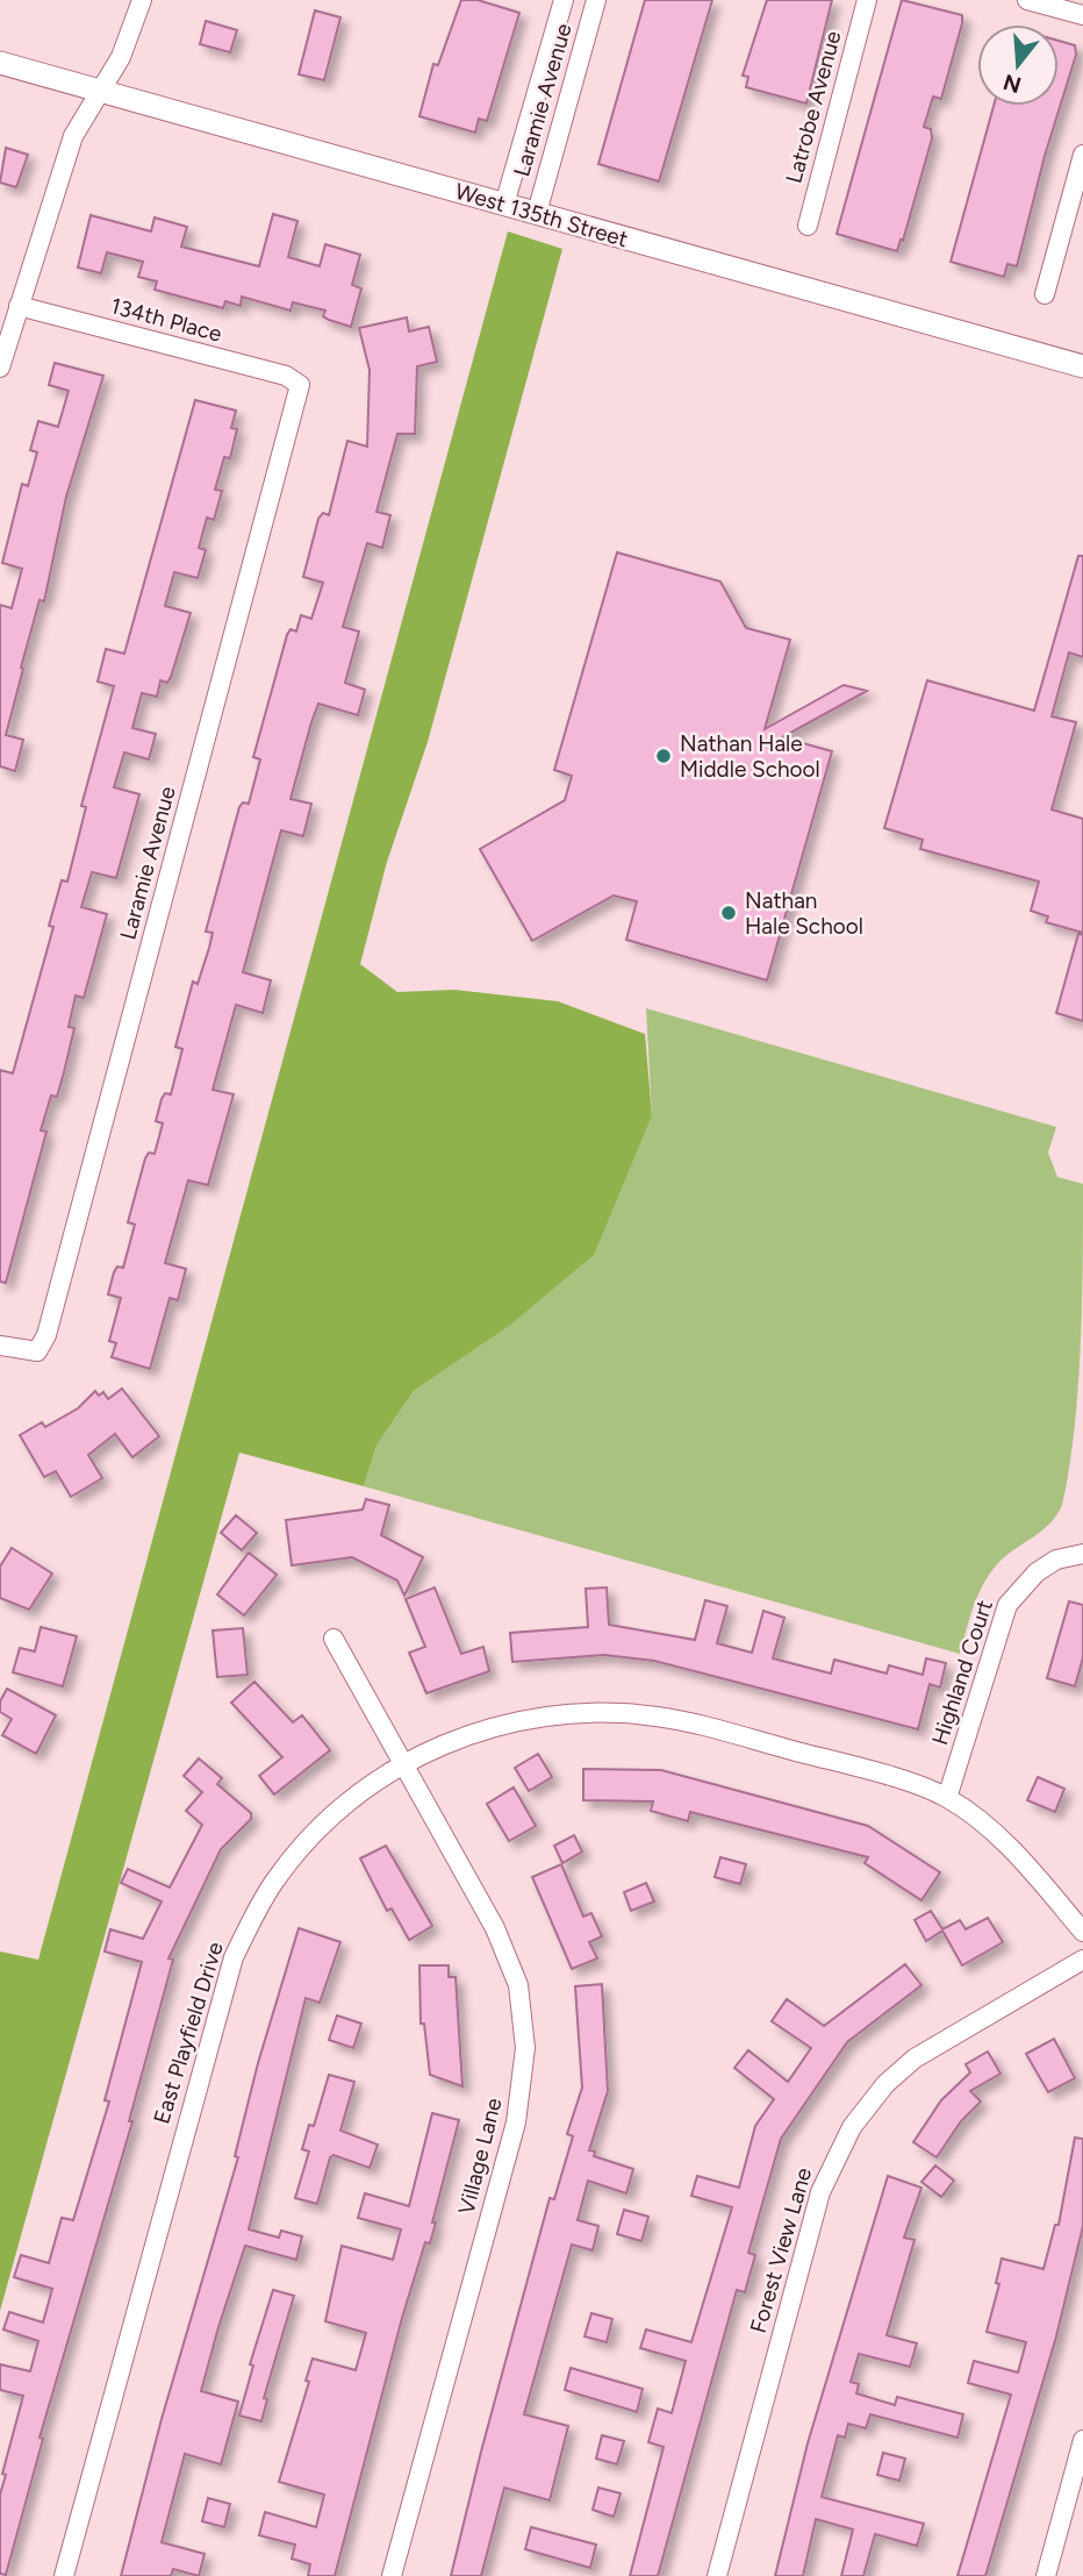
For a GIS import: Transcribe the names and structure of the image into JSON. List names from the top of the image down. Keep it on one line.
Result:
{"streets":{"street":["Laramie Avenue","Latrobe Avenue","West 135th Street","134th Place","Highland Court","East Playfield Drive","Village Lane","Forest View Lane"]},"crossings":[["Laramie Avenue","West 135th Street"],["Laramie Avenue","134th Place"],["Highland Court","East Playfield Drive"],["East Playfield Drive","Village Lane"]],"places":["Nathan Hale Middle School","Nathan Hale School"],"north":"bottom"}
